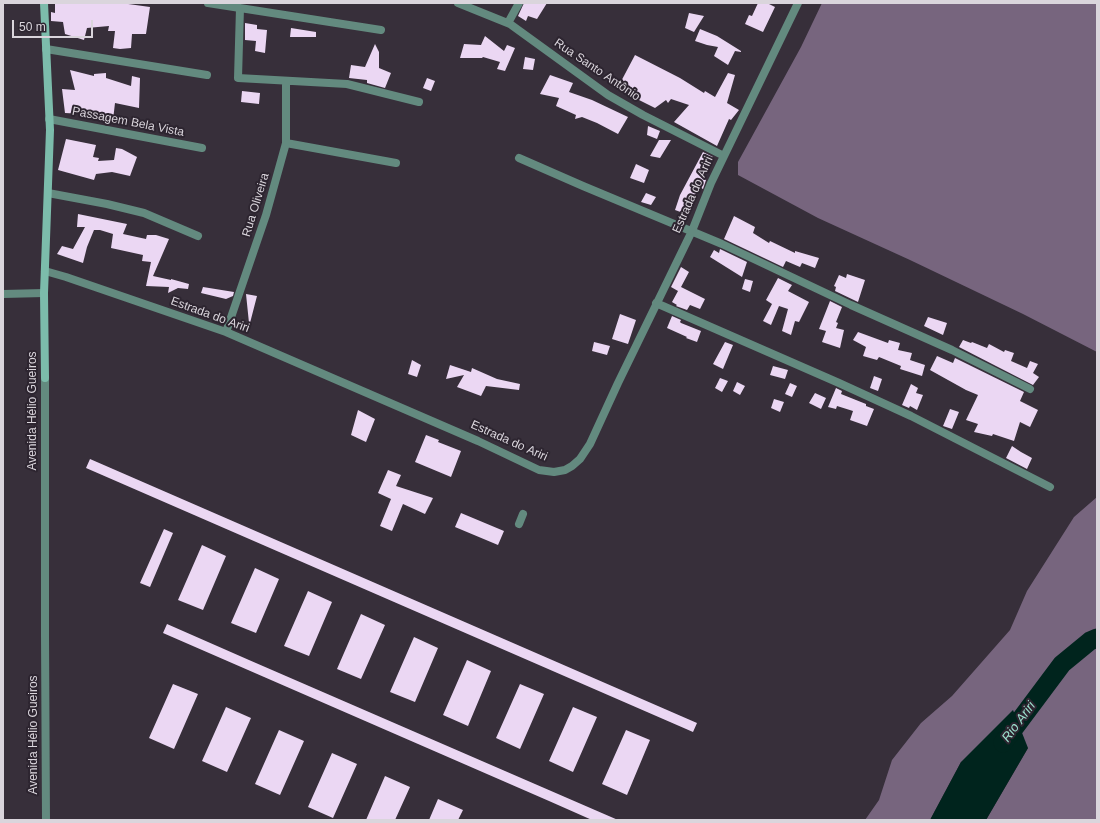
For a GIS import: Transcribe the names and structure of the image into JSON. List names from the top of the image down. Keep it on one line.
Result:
{"streets":{"main road":["Avenida Hélio Gueiros"],"street":["Rua Santo Antônio","Passagem Bela Vista","Estrada do Ariri","Rua Oliveira"]},"crossings":[["Rua Santo Antônio","Estrada do Ariri"],["Passagem Bela Vista","Avenida Hélio Gueiros"],["Estrada do Ariri","Rua Oliveira"],["Estrada do Ariri","Avenida Hélio Gueiros"]],"water":["Rio Ariri"],"scale_bar":"50 m"}
